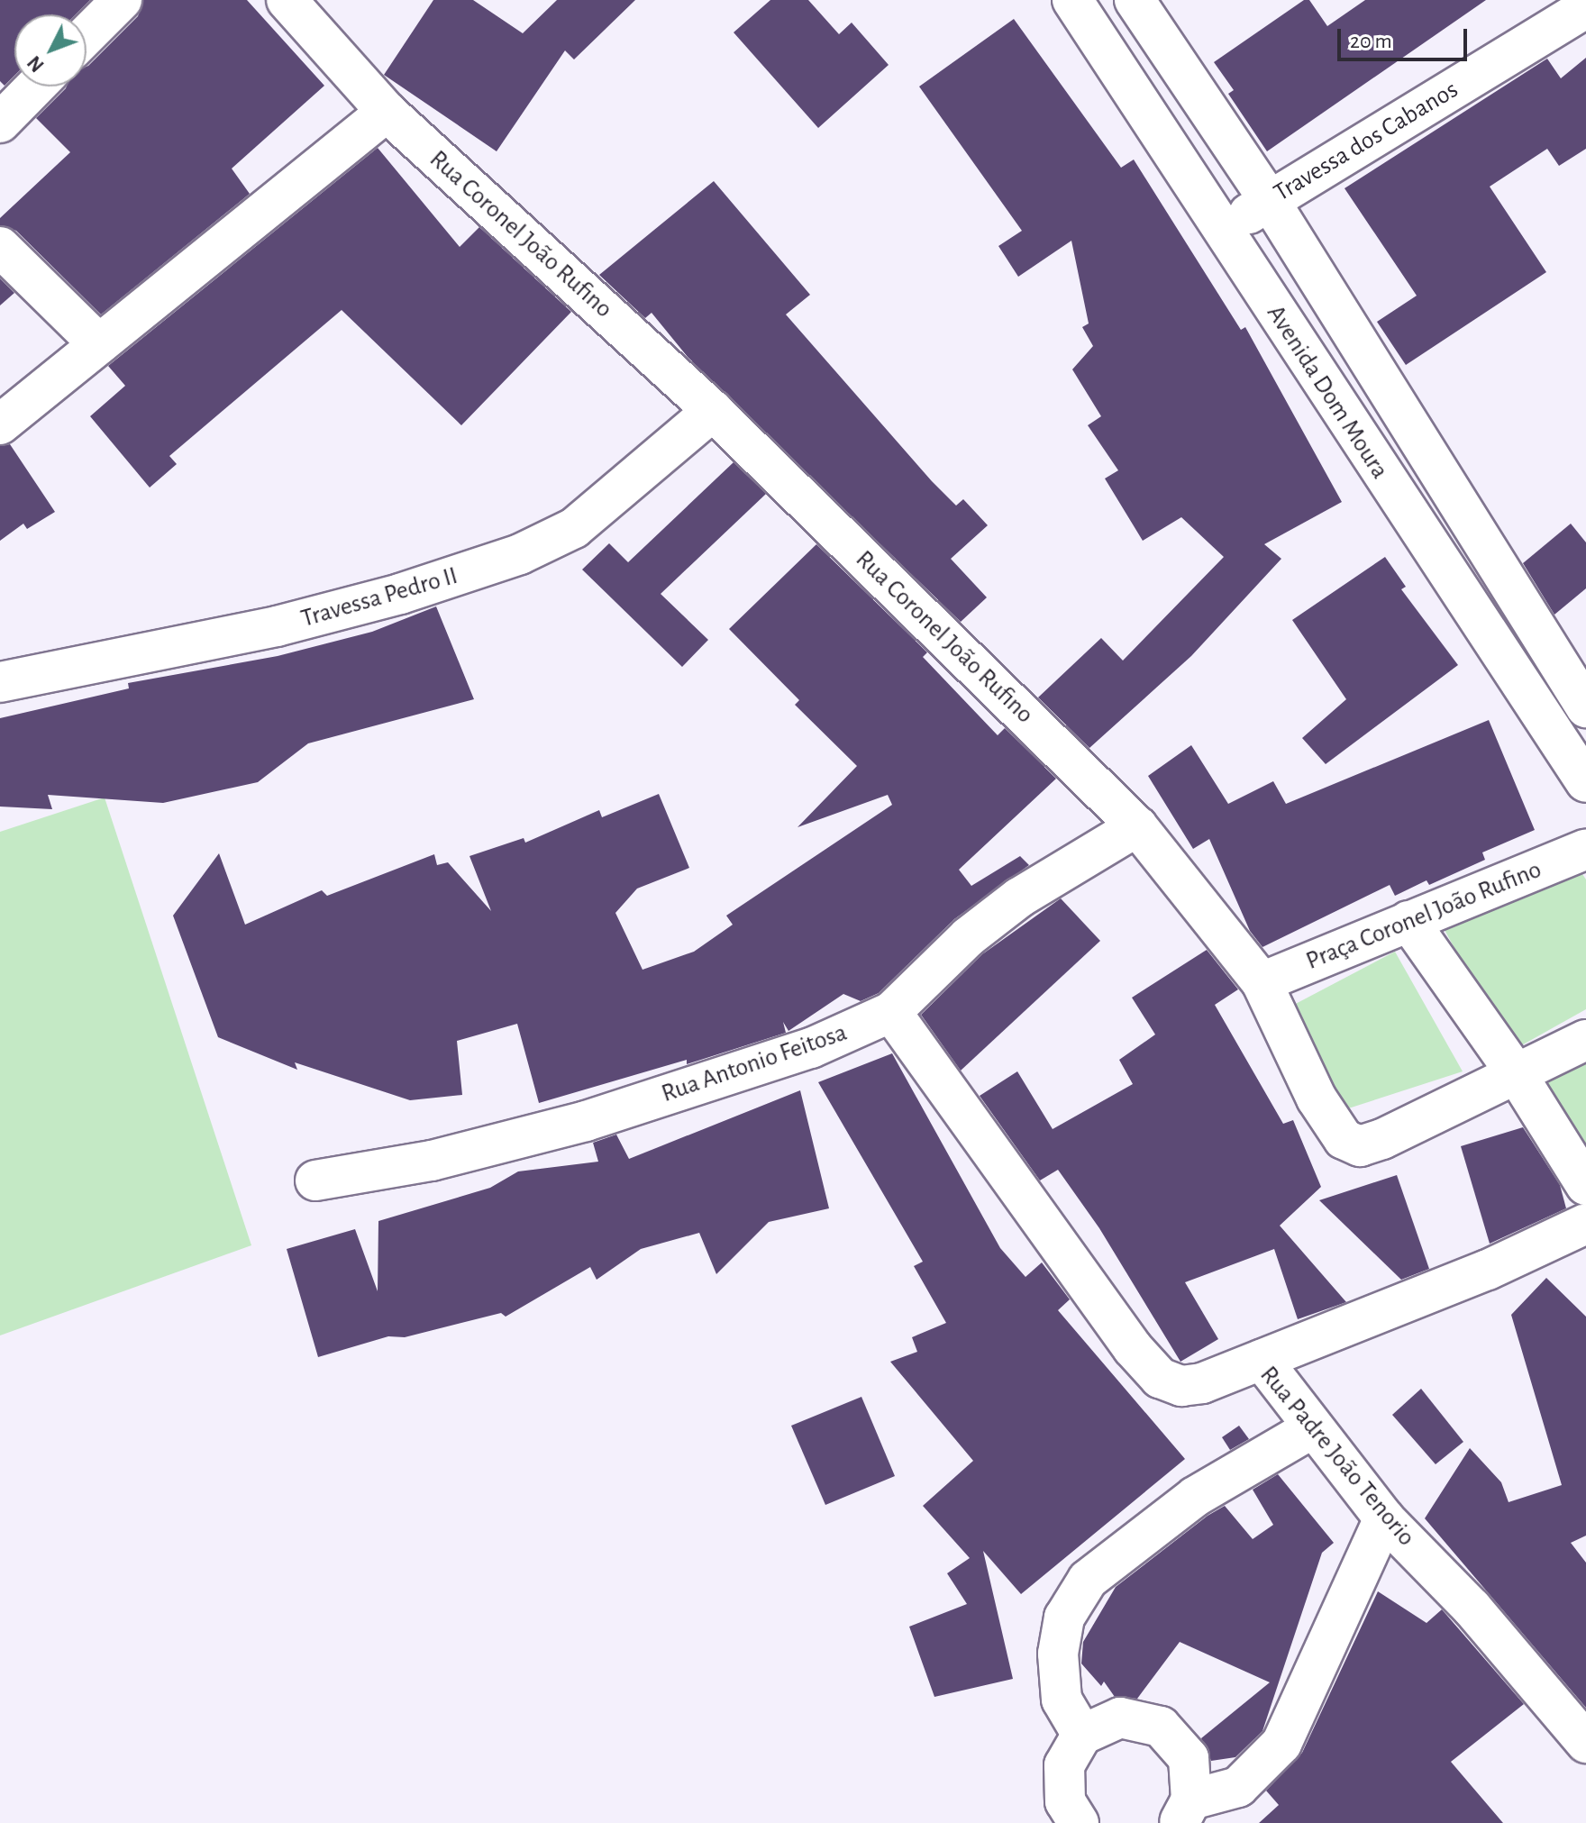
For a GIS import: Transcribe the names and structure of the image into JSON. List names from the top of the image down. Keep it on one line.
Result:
{"streets":{"street":["Travessa dos Cabanos","Rua Coronel João Rufino","Avenida Dom Moura","Travessa Pedro II","Praça Coronel João Rufino","Rua Antonio Feitosa","Rua Padre João Tenorio"]},"crossings":[["Travessa dos Cabanos","Avenida Dom Moura"],["Rua Coronel João Rufino","Travessa Pedro II"],["Rua Coronel João Rufino","Praça Coronel João Rufino"],["Rua Coronel João Rufino","Rua Antonio Feitosa"],["Rua Antonio Feitosa","Rua Padre João Tenorio"]],"scale_bar":"20 m","north":"bottom left"}
